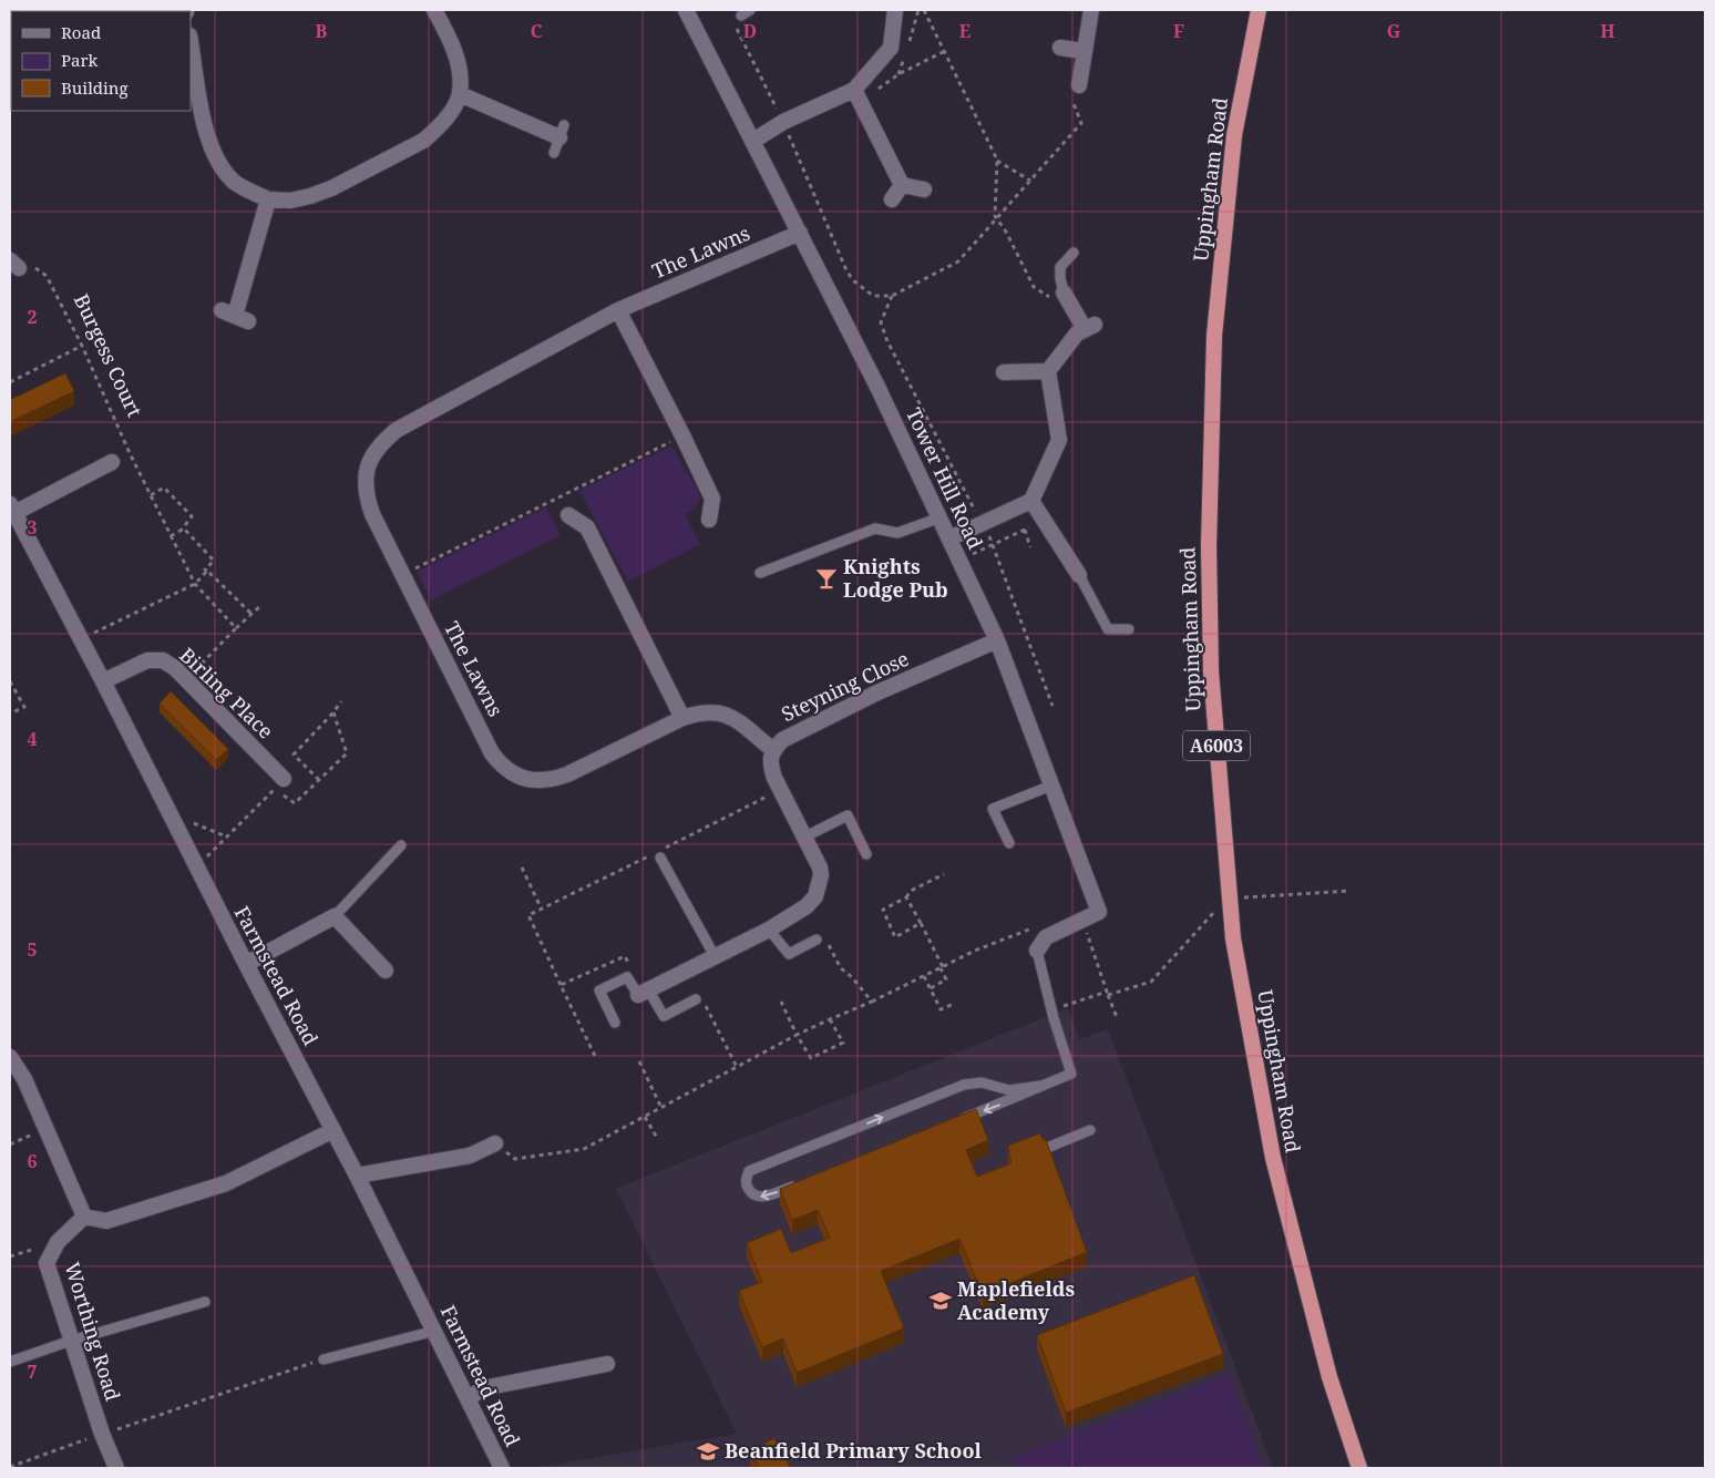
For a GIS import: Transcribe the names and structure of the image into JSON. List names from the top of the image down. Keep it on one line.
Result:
{"streets":{"highway":["Uppingham Road","A6003"],"street":["The Lawns","Tower Hill Road","Steyning Close","Birling Place","Farmstead Road","Worthing Road"],"path":["Burgess Court"]},"crossings":[["The Lawns","Tower Hill Road"],["The Lawns","Steyning Close"],["Tower Hill Road","Steyning Close"],["Birling Place","Farmstead Road"]],"places":{"bar":["Knights Lodge Pub"],"school or university":["Maplefields Academy","Beanfield Primary School"]},"legend":["Road","Park","Building"],"grid":{"columns":["B","C","D","E","F","G","H"],"rows":["2","3","4","5","6","7"]}}
